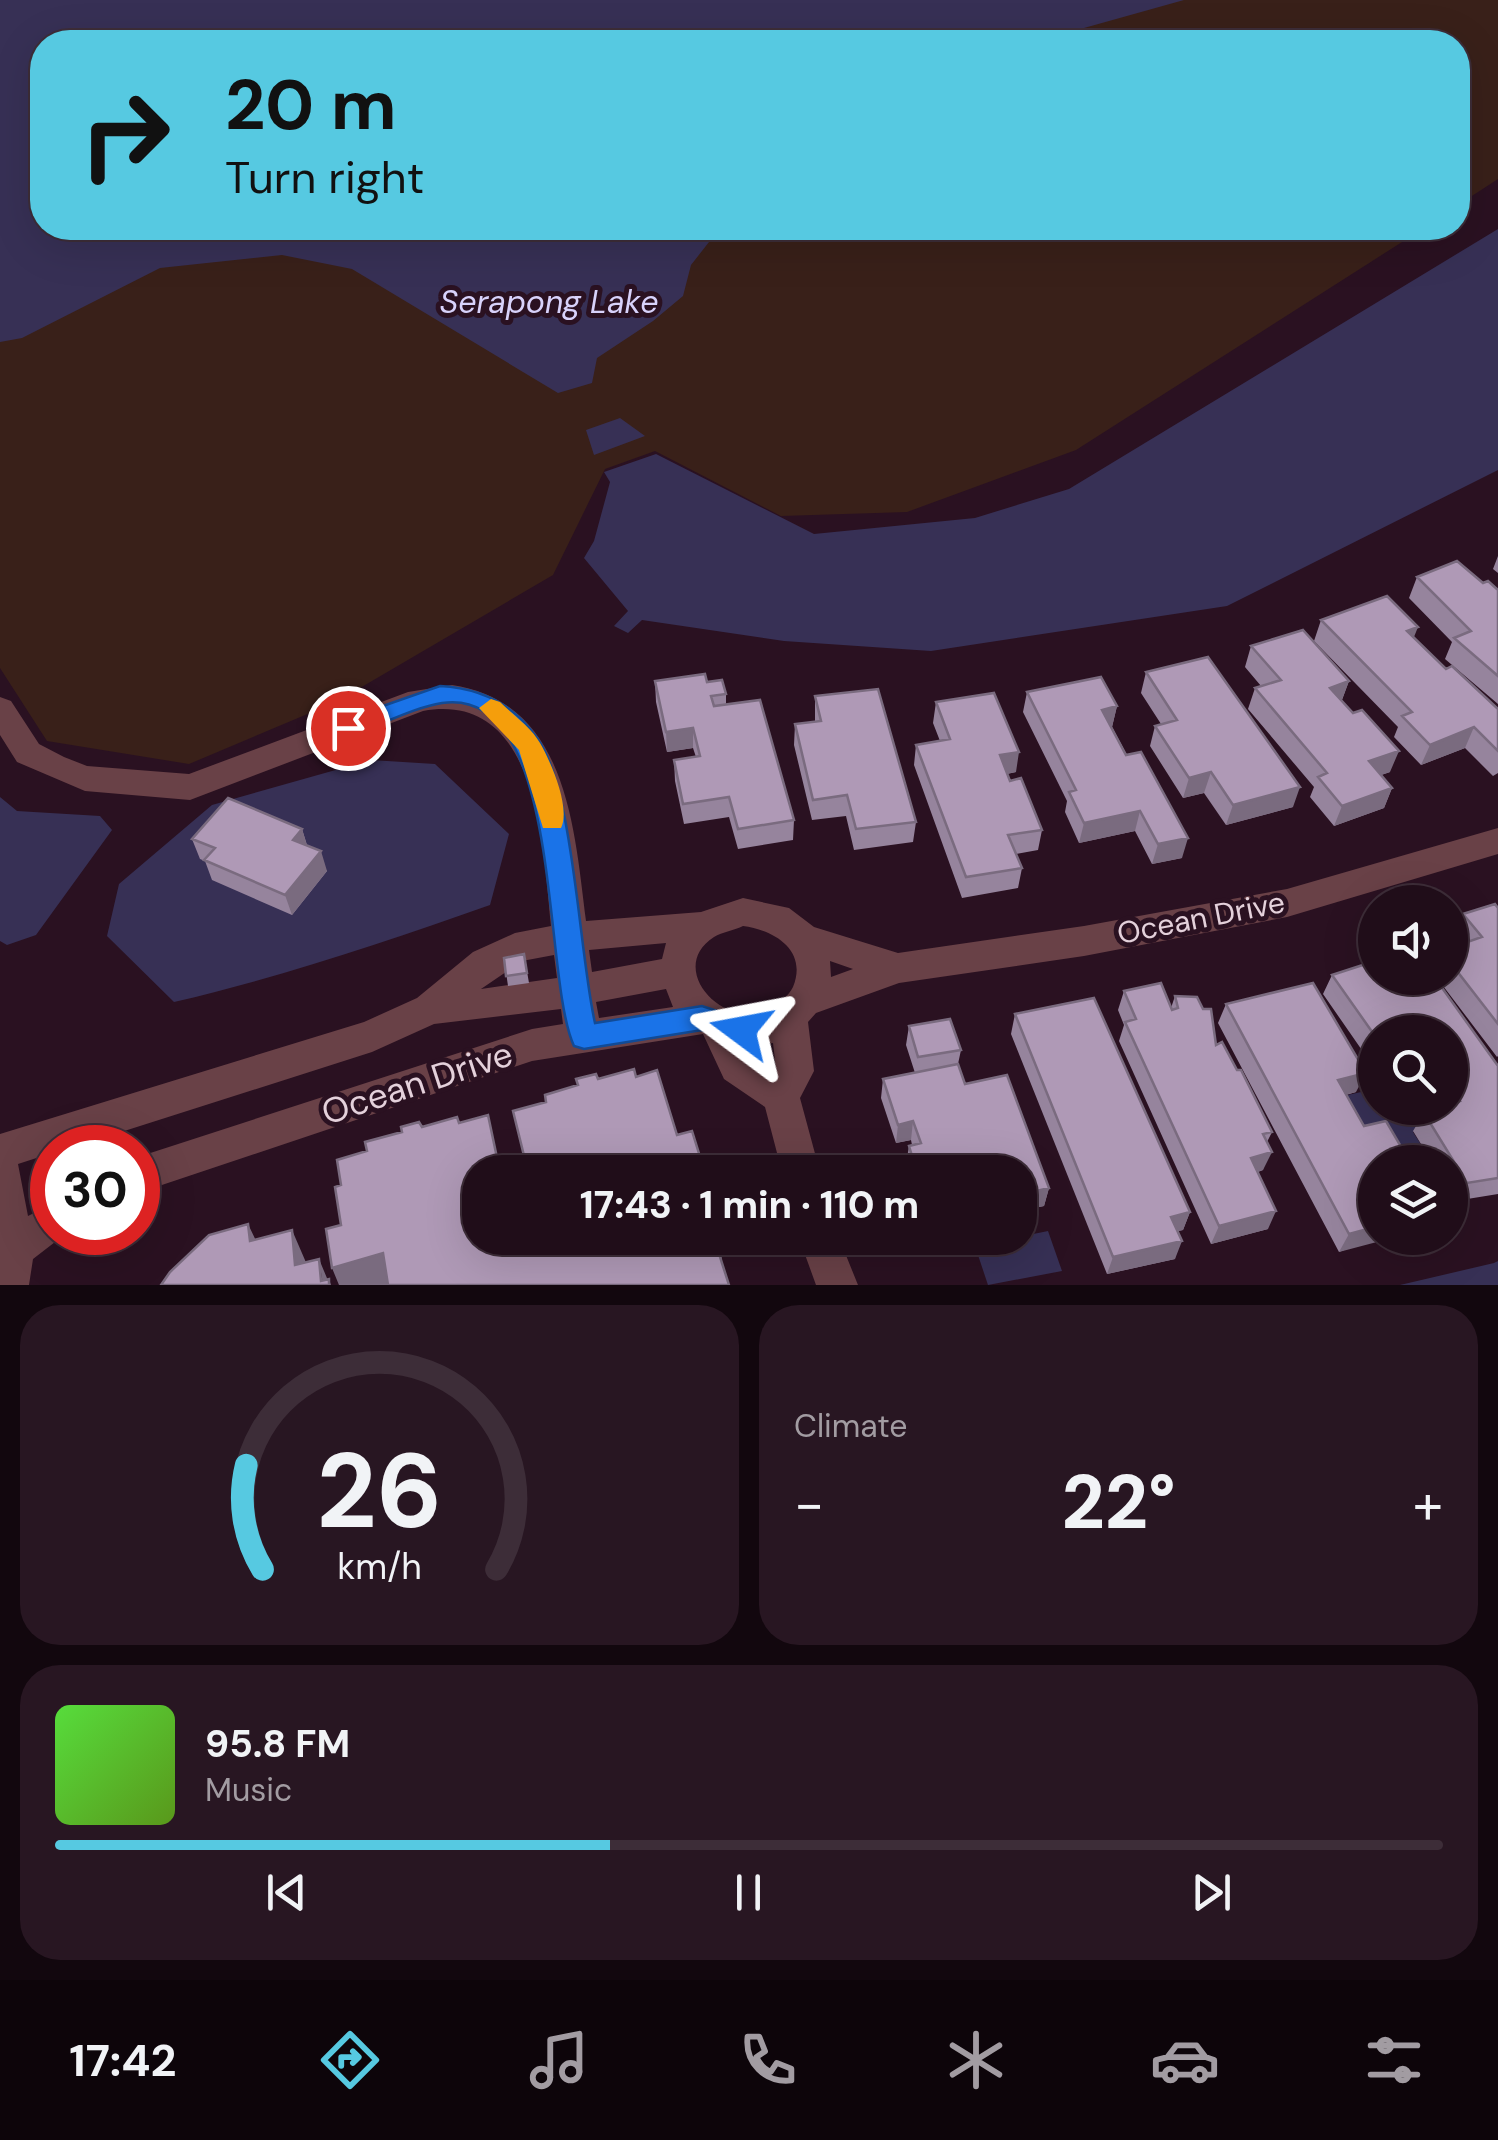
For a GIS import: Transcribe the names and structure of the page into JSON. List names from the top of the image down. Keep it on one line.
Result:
{"streets":{"street":["Ocean Drive"]},"water":["Serapong Lake"],"page":{"turn":["20 m","Turn right"],"limit":"30","trip":"17:43 · 1 min · 110 m","tile":"Climate","heat":["−","22°","+"],"song":["95.8 FM","Music"],"tabs":"17:42","gauge":["26","km/h"]}}
